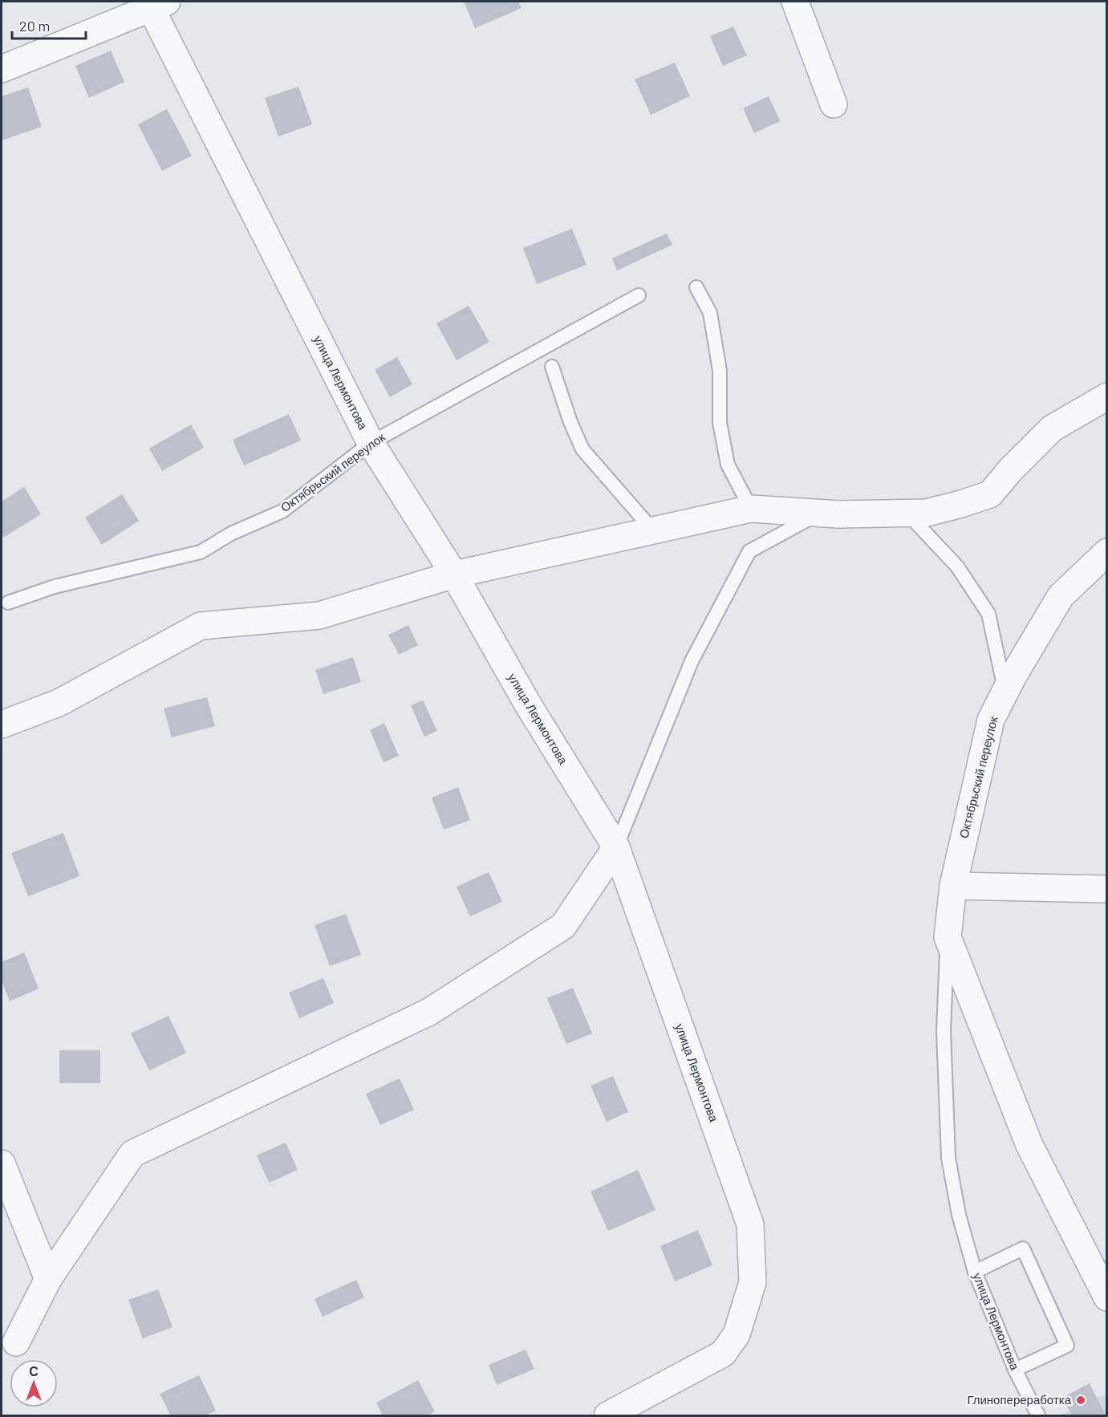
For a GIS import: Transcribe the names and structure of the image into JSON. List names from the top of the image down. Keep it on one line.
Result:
{"streets":{"street":["улица Лермонтова","Октябрьский переулок"]},"crossings":[["улица Лермонтова","Октябрьский переулок"]],"places":["Глинопереработка"],"scale_bar":"20 m","north":"top"}
